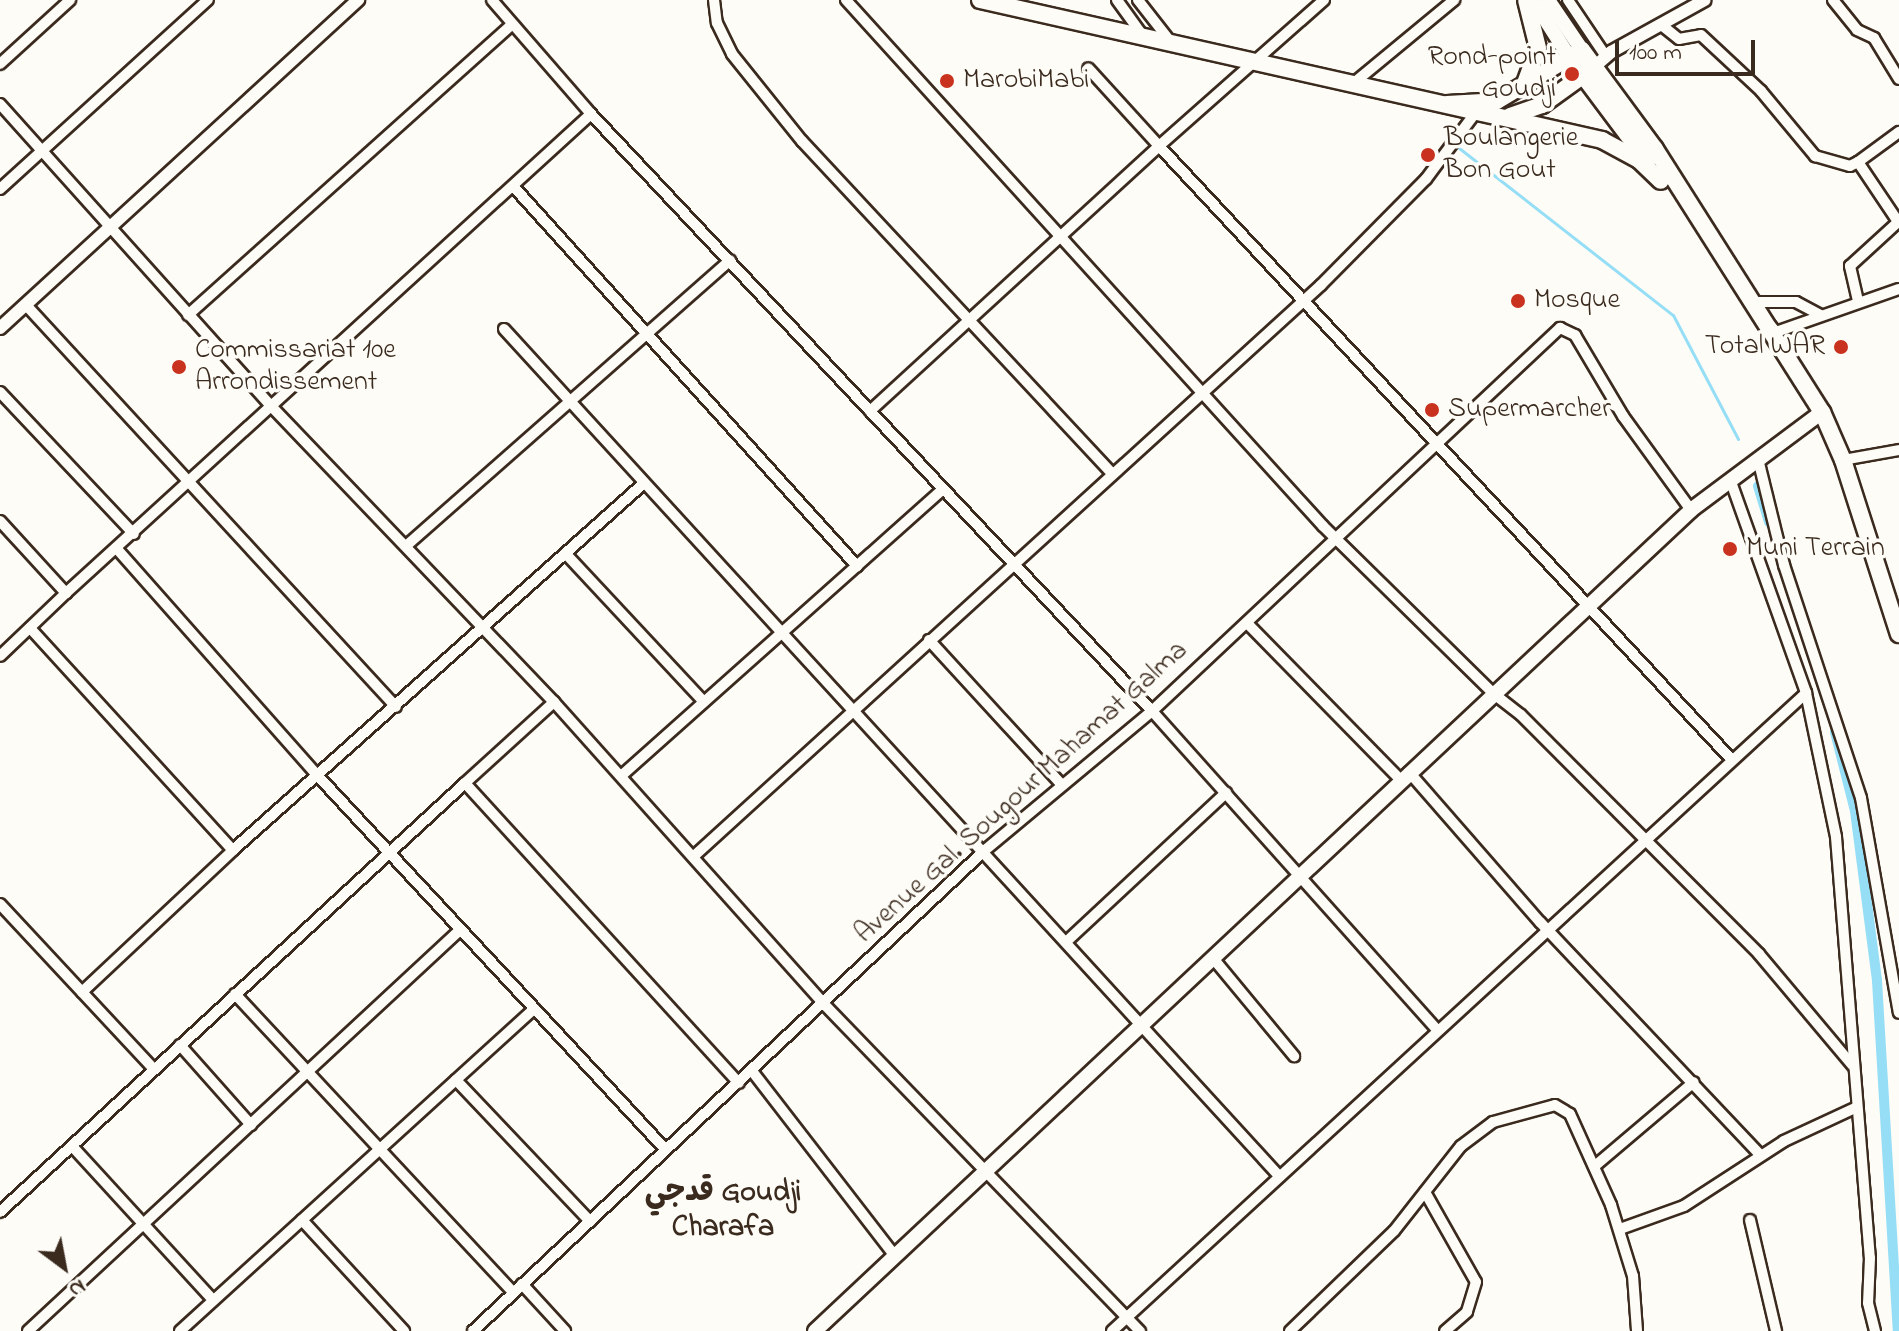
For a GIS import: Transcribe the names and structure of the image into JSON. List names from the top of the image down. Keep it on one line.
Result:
{"streets":{"street":["Avenue Gal. Sougour Mahamat Galma"]},"districts":["قدجي Goudji Charafa"],"places":["Rond-point Goudji","MarobiMabi","Boulangerie Bon Gout","Mosque","Total WAR","Commissariat 10e Arrondissement","Supermarcher","Muni Terrain"],"scale_bar":"100 m","north":"bottom right"}
